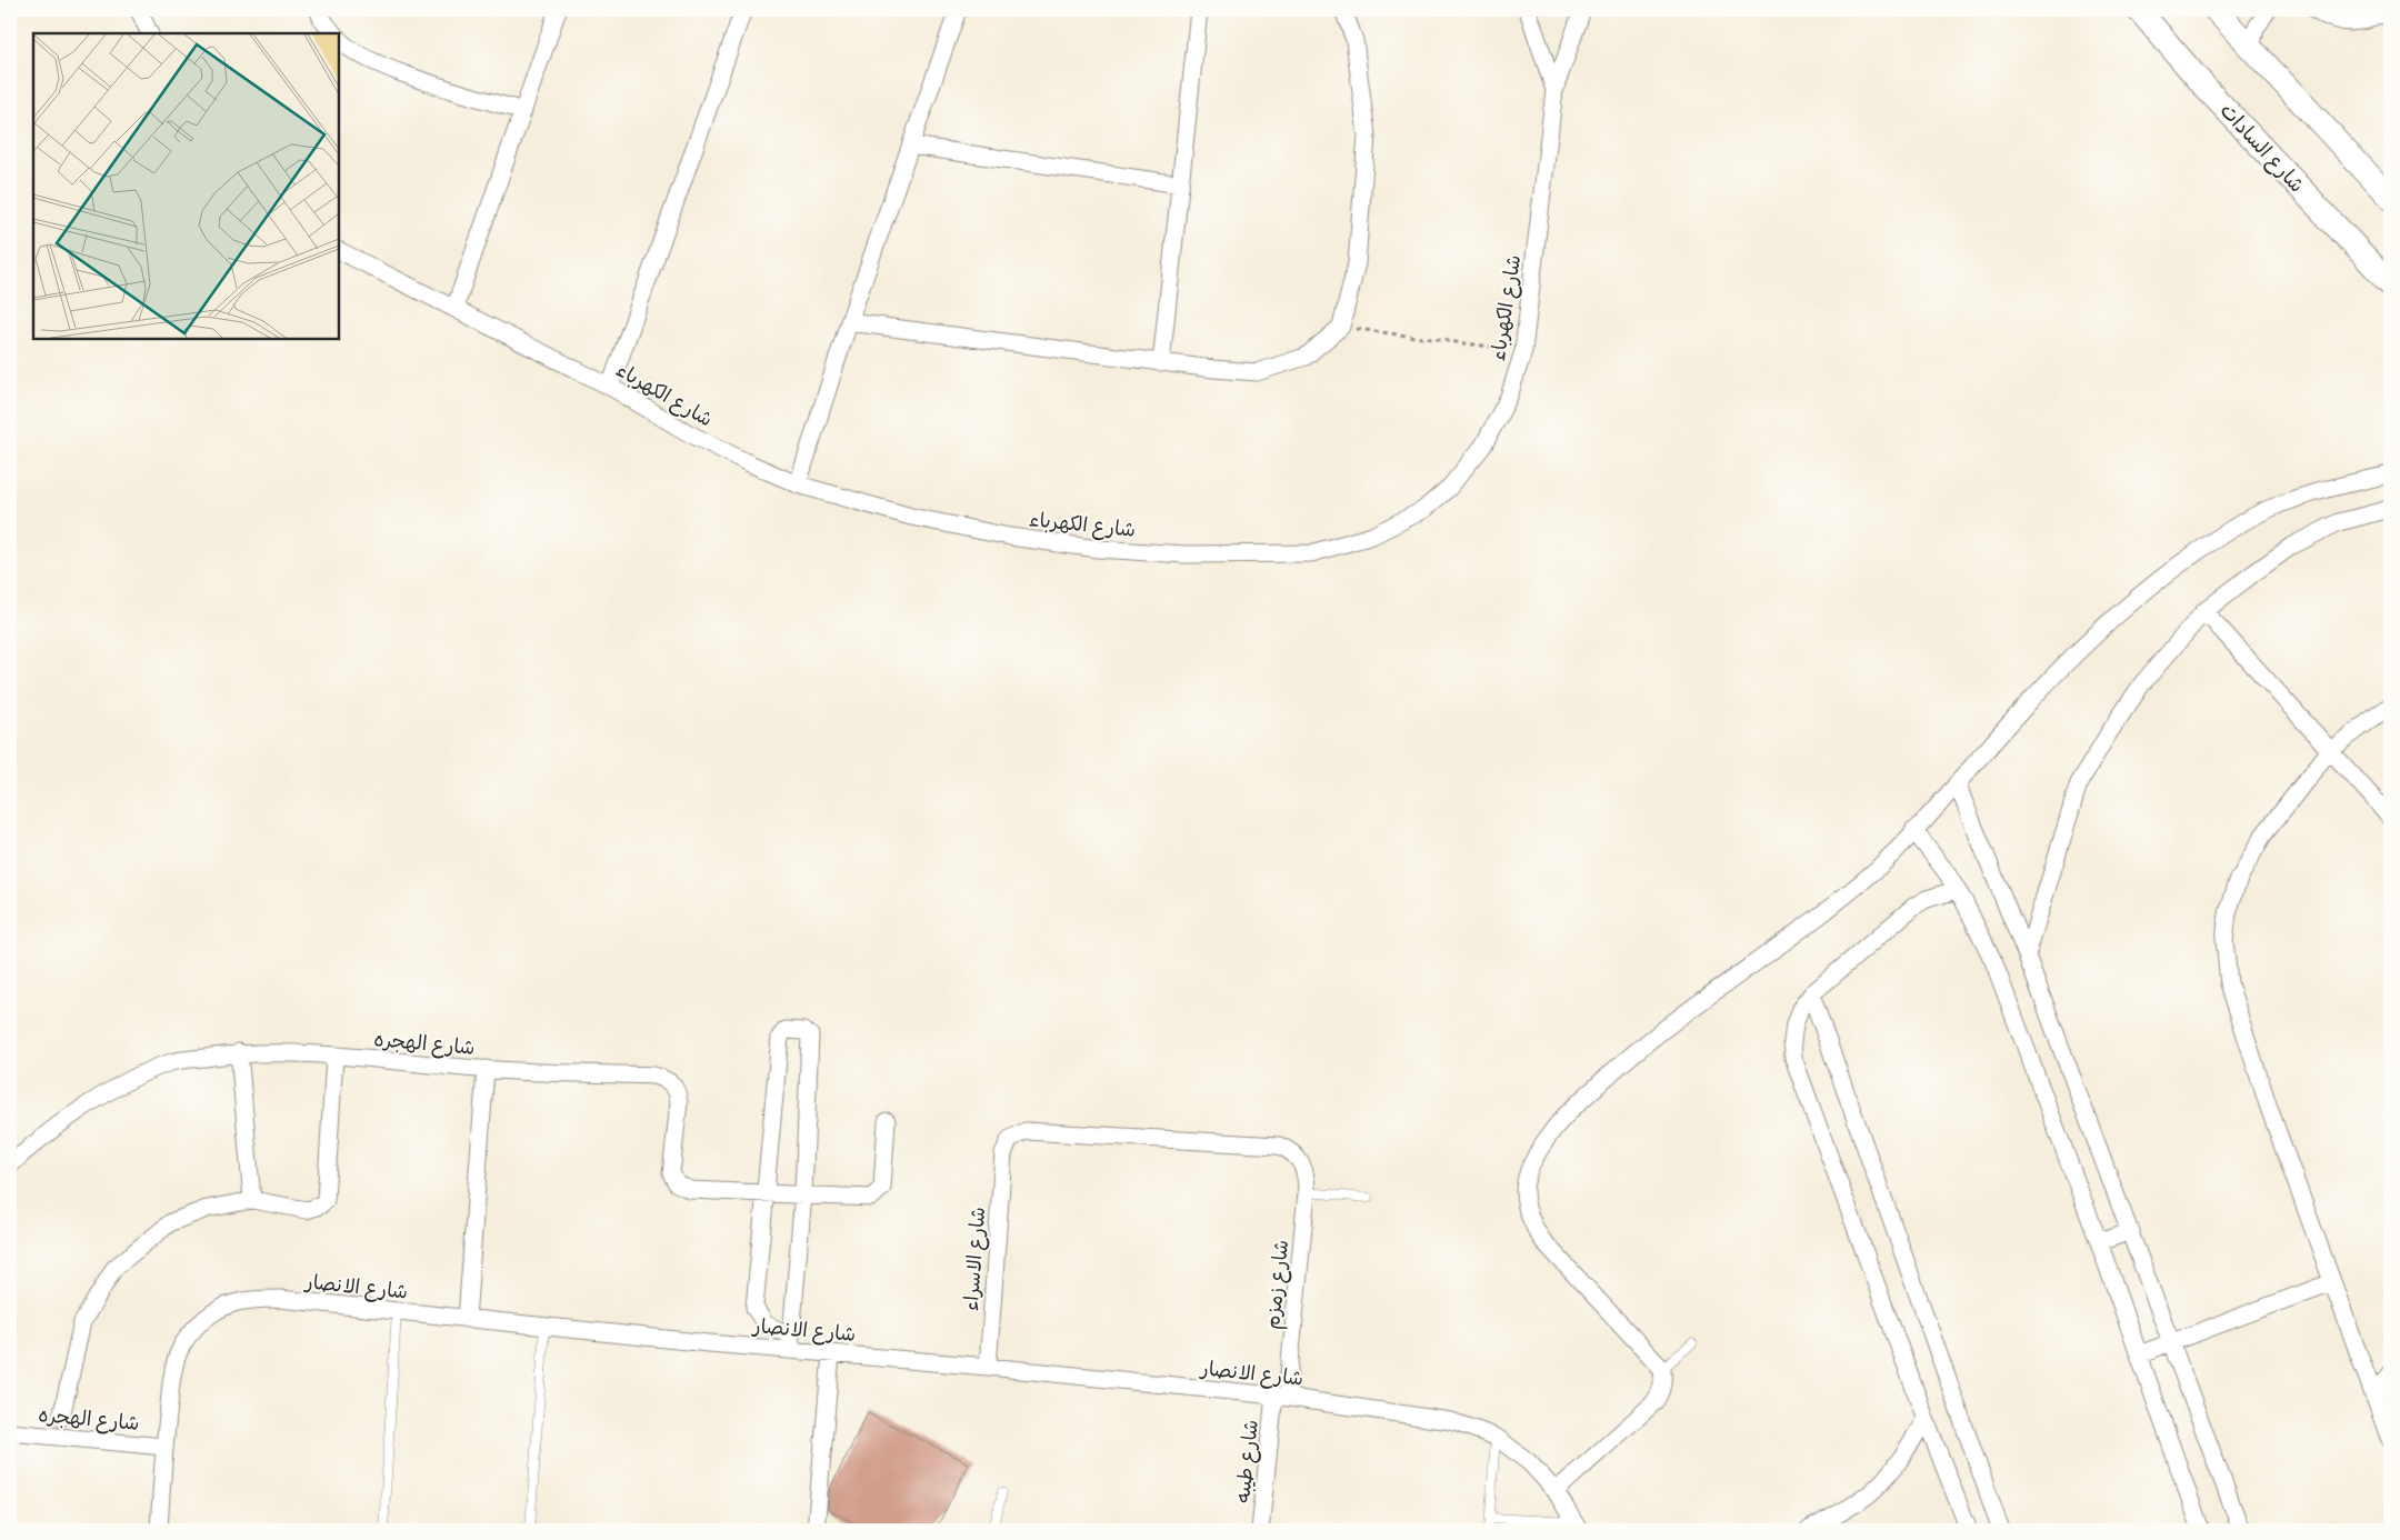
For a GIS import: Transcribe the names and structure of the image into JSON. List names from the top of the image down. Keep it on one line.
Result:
{"streets":{"main road":["شارع السادات"],"street":["شارع الكهرباء","شارع الهجره","شارع الاسراء","شارع زمزم","شارع الانصار","شارع طيبه"]},"crossings":[["شارع الهجره","شارع الانصار"],["شارع الاسراء","شارع زمزم"],["شارع الاسراء","شارع الانصار"],["شارع زمزم","شارع الانصار"],["شارع زمزم","شارع طيبه"],["شارع الانصار","شارع طيبه"]]}
